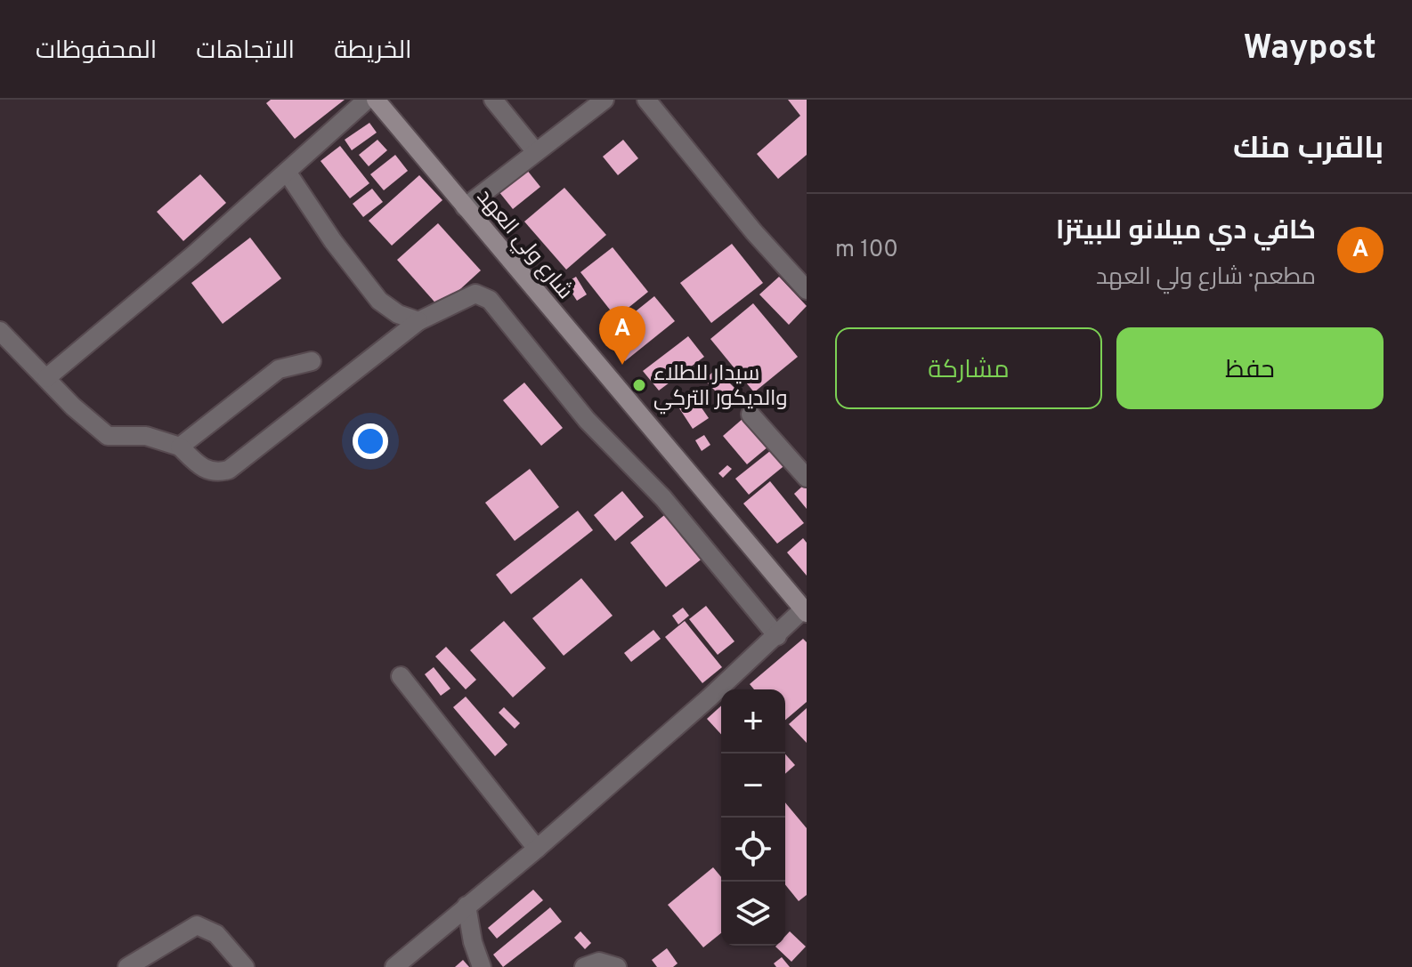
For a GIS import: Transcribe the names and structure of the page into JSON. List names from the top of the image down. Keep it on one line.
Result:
{"streets":{"main road":["شارع ولي العهد"]},"places":["سيدار للطلاء والديكور التركي"],"page":{"header":"Waypost","nav":["الخريطة","الاتجاهات","المحفوظات"],"heading":"بالقرب منك","list":[{"mark":"A","name":"كافي دي ميلانو للبيتزا","note":"مطعم · شارع ولي العهد","value":"100 m"}],"buttons":["حفظ","مشاركة"],"pins":"A","map_buttons":["+","−"]}}
